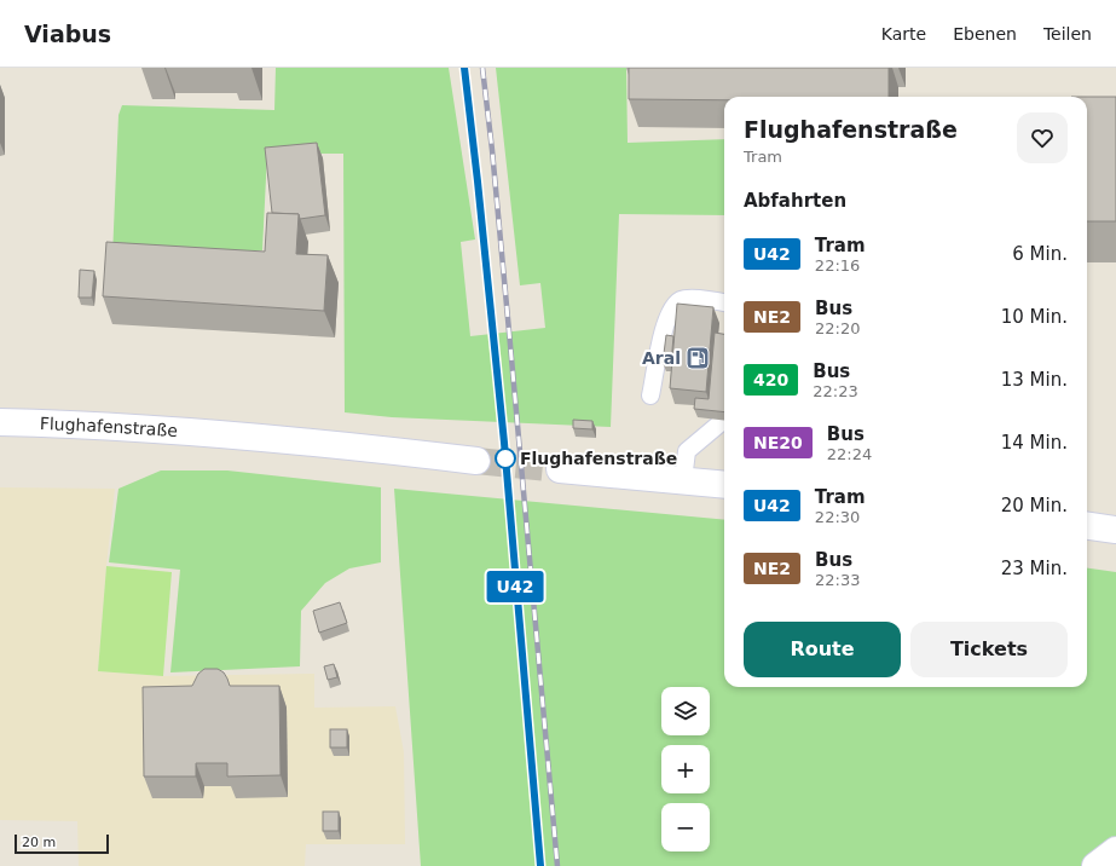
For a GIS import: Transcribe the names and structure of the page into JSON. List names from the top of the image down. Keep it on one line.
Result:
{"streets":{"main road":["Flughafenstraße"]},"places":{"fuel station":["Aral"],"other":["Flughafenstraße"]},"lines":["tram line U42"],"scale_bar":"20 m","page":{"header":"Viabus","nav":["Karte","Ebenen","Teilen"],"on_map":"U42","heading":[["Flughafenstraße","Tram"],"Abfahrten"],"list":[{"mark":"U42","name":"Tram","note":"22:16","value":"6 Min."},{"mark":"NE2","name":"Bus","note":"22:20","value":"10 Min."},{"mark":"420","name":"Bus","note":"22:23","value":"13 Min."},{"mark":"NE20","name":"Bus","note":"22:24","value":"14 Min."},{"mark":"U42","name":"Tram","note":"22:30","value":"20 Min."},{"mark":"NE2","name":"Bus","note":"22:33","value":"23 Min."}],"buttons":["Route","Tickets"],"map_buttons":["+","−"],"scale":"20 m"}}
